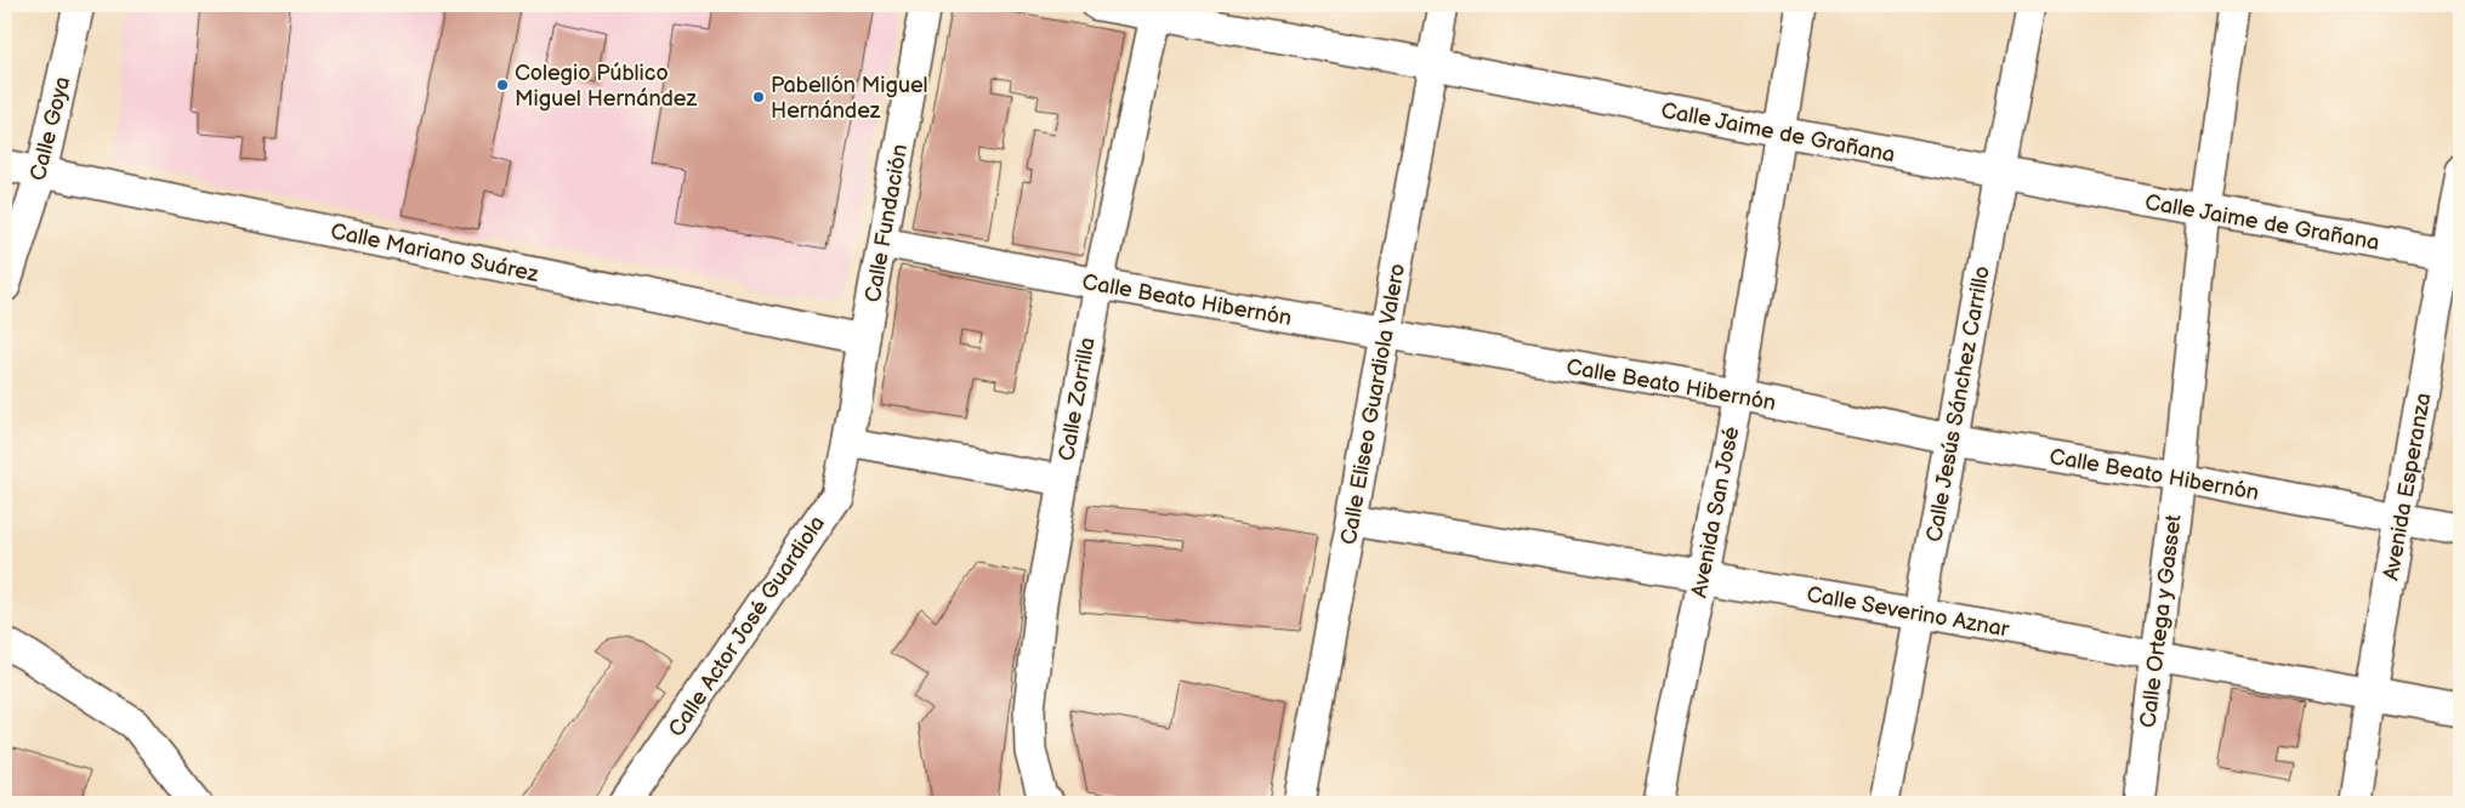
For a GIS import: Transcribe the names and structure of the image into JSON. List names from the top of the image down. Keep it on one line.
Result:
{"streets":{"street":["Calle Goya","Calle Jaime de Grañana","Calle Fundación","Calle Mariano Suárez","Calle Beato Hibernón","Calle Zorrilla","Calle Eliseo Guardiola Valero","Calle Jesús Sánchez Carrillo","Avenida Esperanza","Avenida San José","Calle Severino Aznar","Calle Ortega y Gasset","Calle Actor José Guardiola"]},"crossings":[["Calle Goya","Calle Mariano Suárez"],["Calle Jaime de Grañana","Calle Zorrilla"],["Calle Jaime de Grañana","Calle Eliseo Guardiola Valero"],["Calle Jaime de Grañana","Calle Jesús Sánchez Carrillo"],["Calle Jaime de Grañana","Avenida Esperanza"],["Calle Jaime de Grañana","Avenida San José"],["Calle Jaime de Grañana","Calle Ortega y Gasset"],["Calle Fundación","Calle Mariano Suárez"],["Calle Fundación","Calle Beato Hibernón"],["Calle Fundación","Calle Actor José Guardiola"],["Calle Beato Hibernón","Calle Zorrilla"],["Calle Beato Hibernón","Calle Eliseo Guardiola Valero"],["Calle Beato Hibernón","Calle Jesús Sánchez Carrillo"],["Calle Beato Hibernón","Avenida Esperanza"],["Calle Beato Hibernón","Avenida San José"],["Calle Beato Hibernón","Calle Ortega y Gasset"],["Calle Eliseo Guardiola Valero","Calle Severino Aznar"],["Calle Jesús Sánchez Carrillo","Calle Severino Aznar"],["Avenida Esperanza","Calle Severino Aznar"],["Avenida San José","Calle Severino Aznar"],["Calle Severino Aznar","Calle Ortega y Gasset"]],"places":["Colegio Público Miguel Hernández","Pabellón Miguel Hernández"]}
